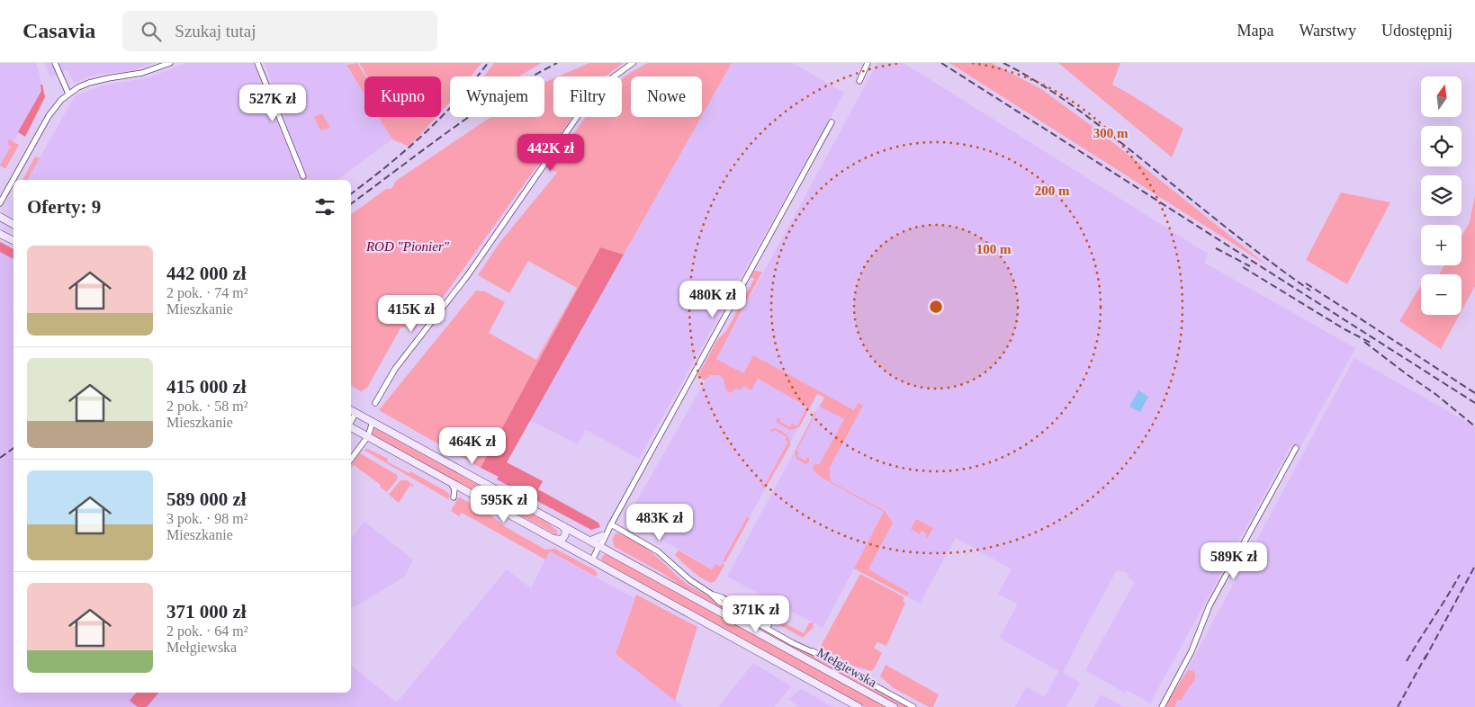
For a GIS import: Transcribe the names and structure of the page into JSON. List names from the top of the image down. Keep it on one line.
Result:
{"streets":{"main road":["Mełgiewska"]},"parks":["ROD \"Pionier\""],"north":"top","page":{"header":"Casavia","search":"Szukaj tutaj","nav":["Mapa","Warstwy","Udostępnij"],"map_buttons":["+","−"],"chip":["Kupno","Wynajem","Filtry","Nowe"],"price":["527K zł","442K zł","480K zł","415K zł","464K zł","595K zł","483K zł","589K zł","371K zł"],"heading":"Oferty: 9","list":[{"name":"442 000 zł","note":"2 pok. · 74 m² · Mieszkanie"},{"name":"415 000 zł","note":"2 pok. · 58 m² · Mieszkanie"},{"name":"589 000 zł","note":"3 pok. · 98 m² · Mieszkanie"},{"name":"371 000 zł","note":"2 pok. · 64 m² · Mełgiewska"}]},"rings":["300 m","200 m","100 m"]}
